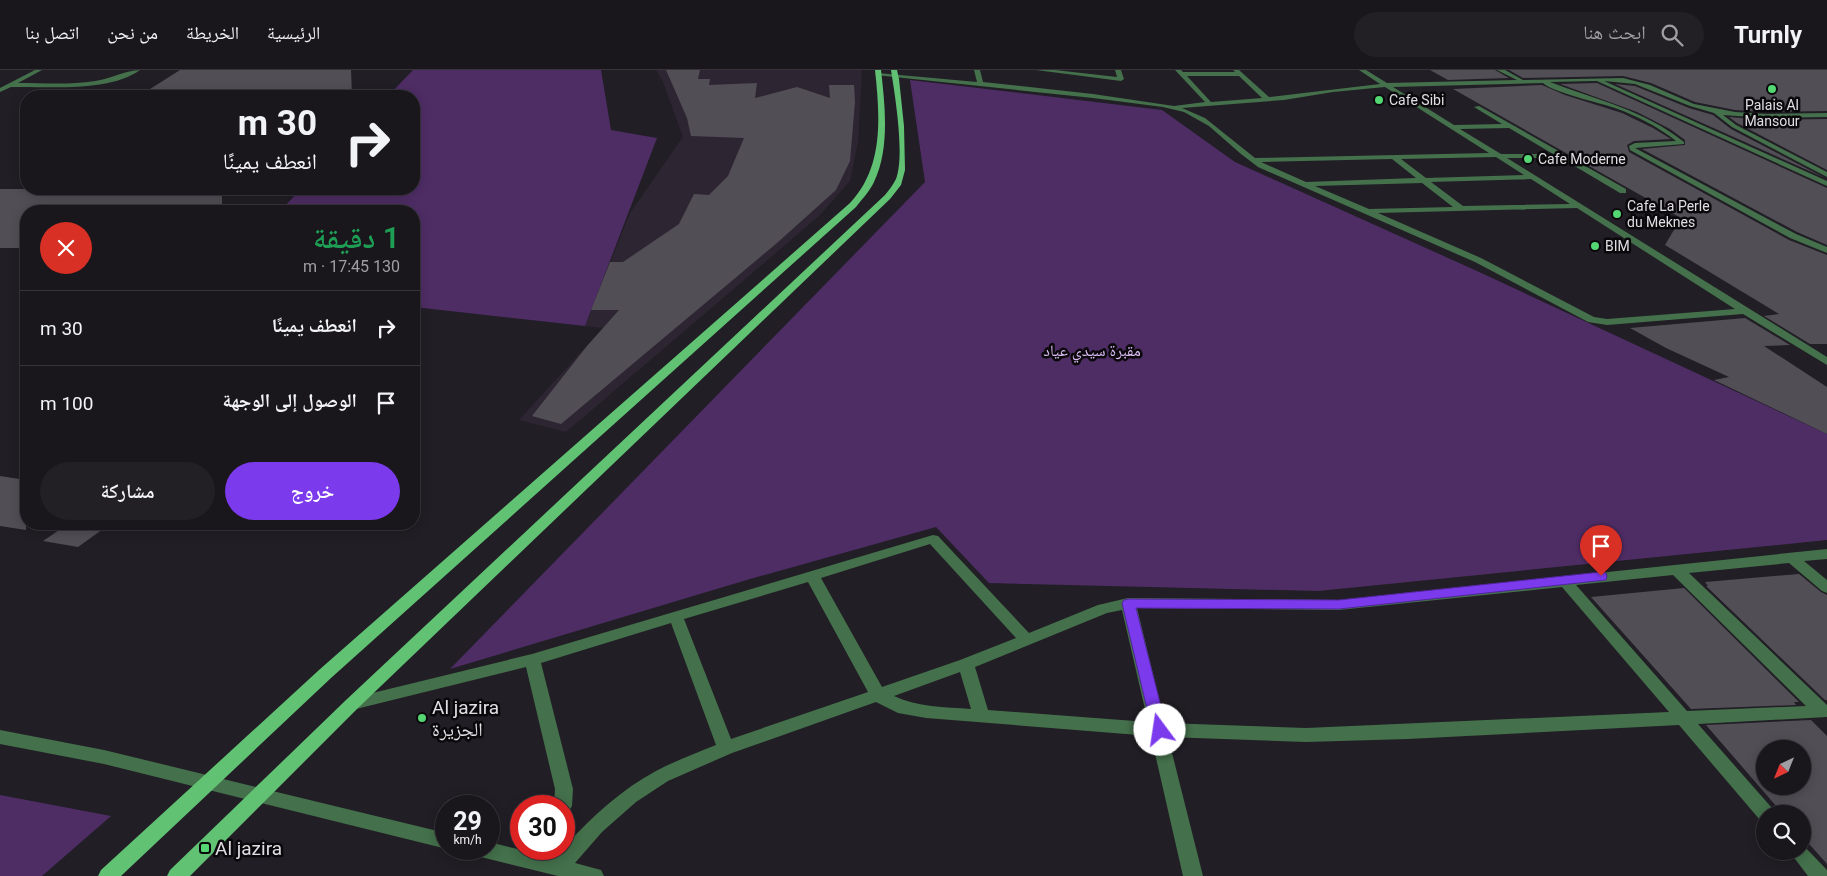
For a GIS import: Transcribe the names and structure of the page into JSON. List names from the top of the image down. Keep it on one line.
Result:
{"parks":["مقبرة سيدي عياد"],"places":{"other":["Palais Al Mansour","Cafe Sibi","Cafe Moderne","Cafe La Perle du Meknes","BIM","Al jazira الجزيرة"],"transit":["Al jazira"]},"north":"bottom left","page":{"header":"Turnly","search":"ابحث هنا","nav":["الرئيسية","الخريطة","من نحن","اتصل بنا"],"turn":["30 m","انعطف يمينًا"],"heading":["1 دقيقة","130 m · 17:45"],"list":[{"name":"انعطف يمينًا","value":"30 m"},{"name":"الوصول إلى الوجهة","value":"100 m"}],"buttons":["خروج","مشاركة"],"speed":"29 km/h","limit":"30"}}
